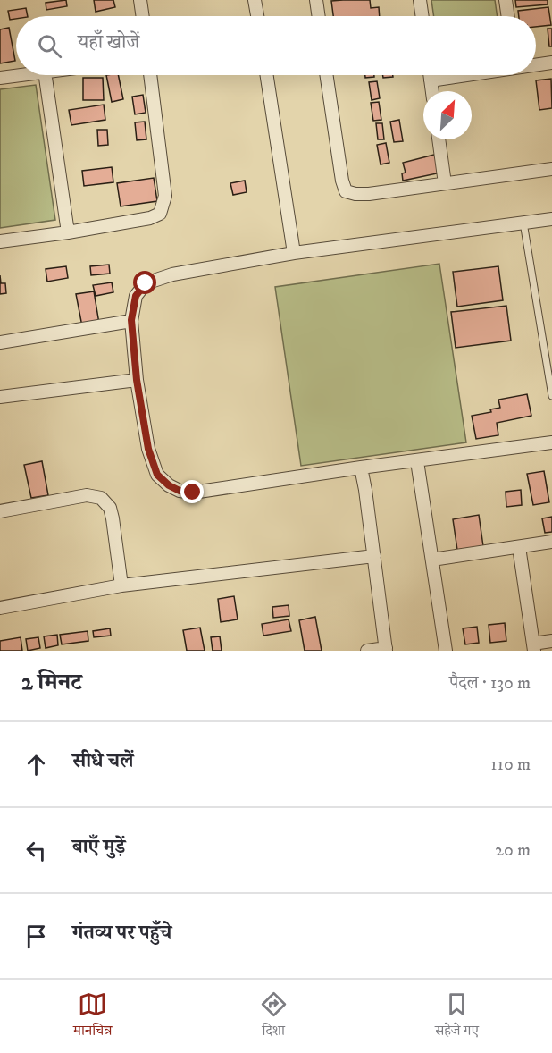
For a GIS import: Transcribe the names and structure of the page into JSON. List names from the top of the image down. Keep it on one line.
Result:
{"north":"top right","page":{"search":"यहाँ खोजें","heading":["2 मिनट","पैदल · 130 m"],"list":[["सीधे चलें","110 m"],["बाएँ मुड़ें","20 m"],"गंतव्य पर पहुँचे"],"nav":["मानचित्र","दिशा","सहेजे गए"]}}
